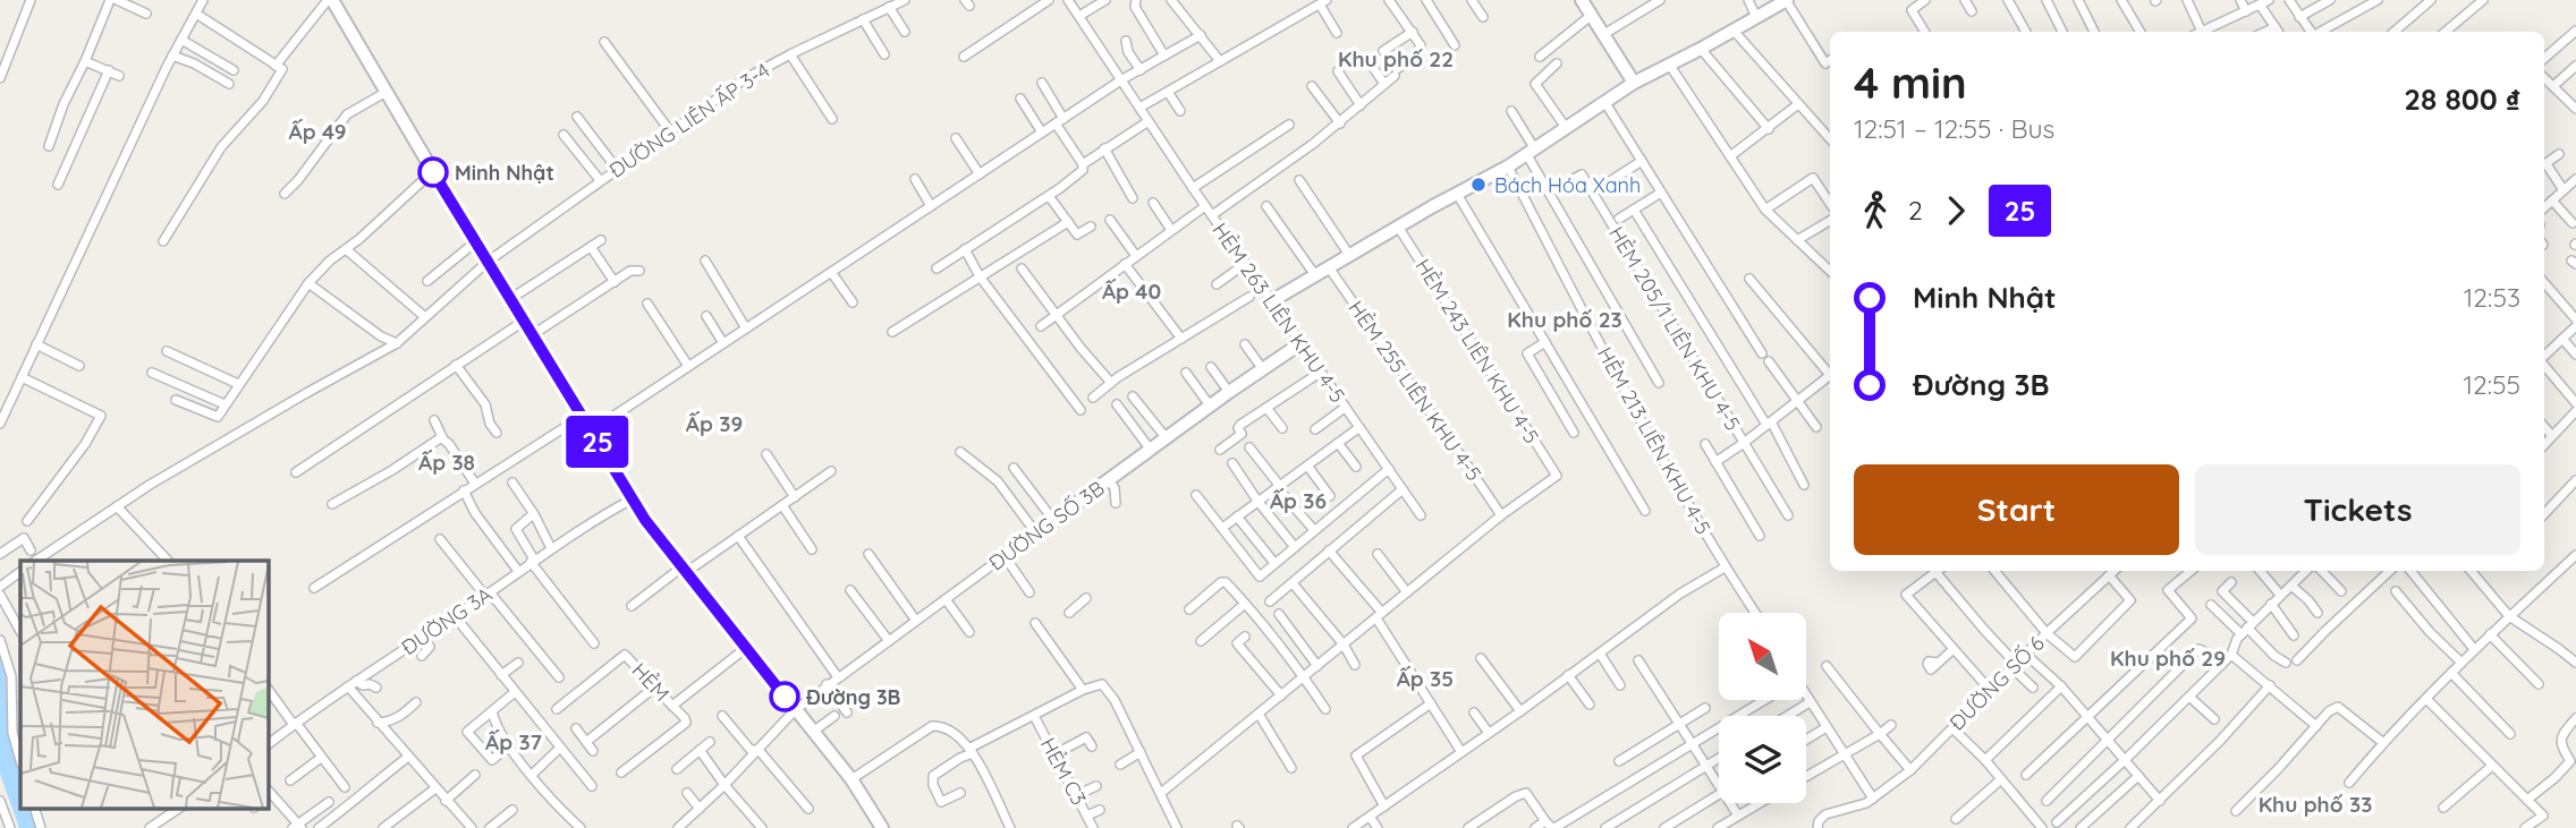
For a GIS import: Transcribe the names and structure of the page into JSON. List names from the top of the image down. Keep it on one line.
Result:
{"streets":{"street":["ĐƯỜNG LIÊN ẤP 3-4","HẺM 263 LIÊN KHU 4-5","HẺM 205/1 LIÊN KHU 4-5","HẺM 243 LIÊN KHU 4-5","HẺM 255 LIÊN KHU 4-5","HẺM 213 LIÊN KHU 4-5","ĐƯỜNG SỐ 3B","ĐƯỜNG 3A","HẺM","ĐƯỜNG SỐ 6","HẺM C3"]},"crossings":[["HẺM 263 LIÊN KHU 4-5","ĐƯỜNG SỐ 3B"],["HẺM 243 LIÊN KHU 4-5","HẺM 255 LIÊN KHU 4-5"]],"districts":["Khu phố 22","Ấp 49","Ấp 40","Khu phố 23","Ấp 39","Ấp 38","Ấp 36","Khu phố 29","Ấp 35","Ấp 37","Khu phố 33"],"places":["Minh Nhật","Bách Hóa Xanh","Đường 3B"],"lines":["bus line 25"],"north":"top left","page":{"on_map":"25","heading":["4 min","12:51 – 12:55 · Bus","28 800 ₫"],"legs":["2","25"],"list":[{"name":"Minh Nhật","value":"12:53"},{"name":"Đường 3B","value":"12:55"}],"buttons":["Start","Tickets"]}}
